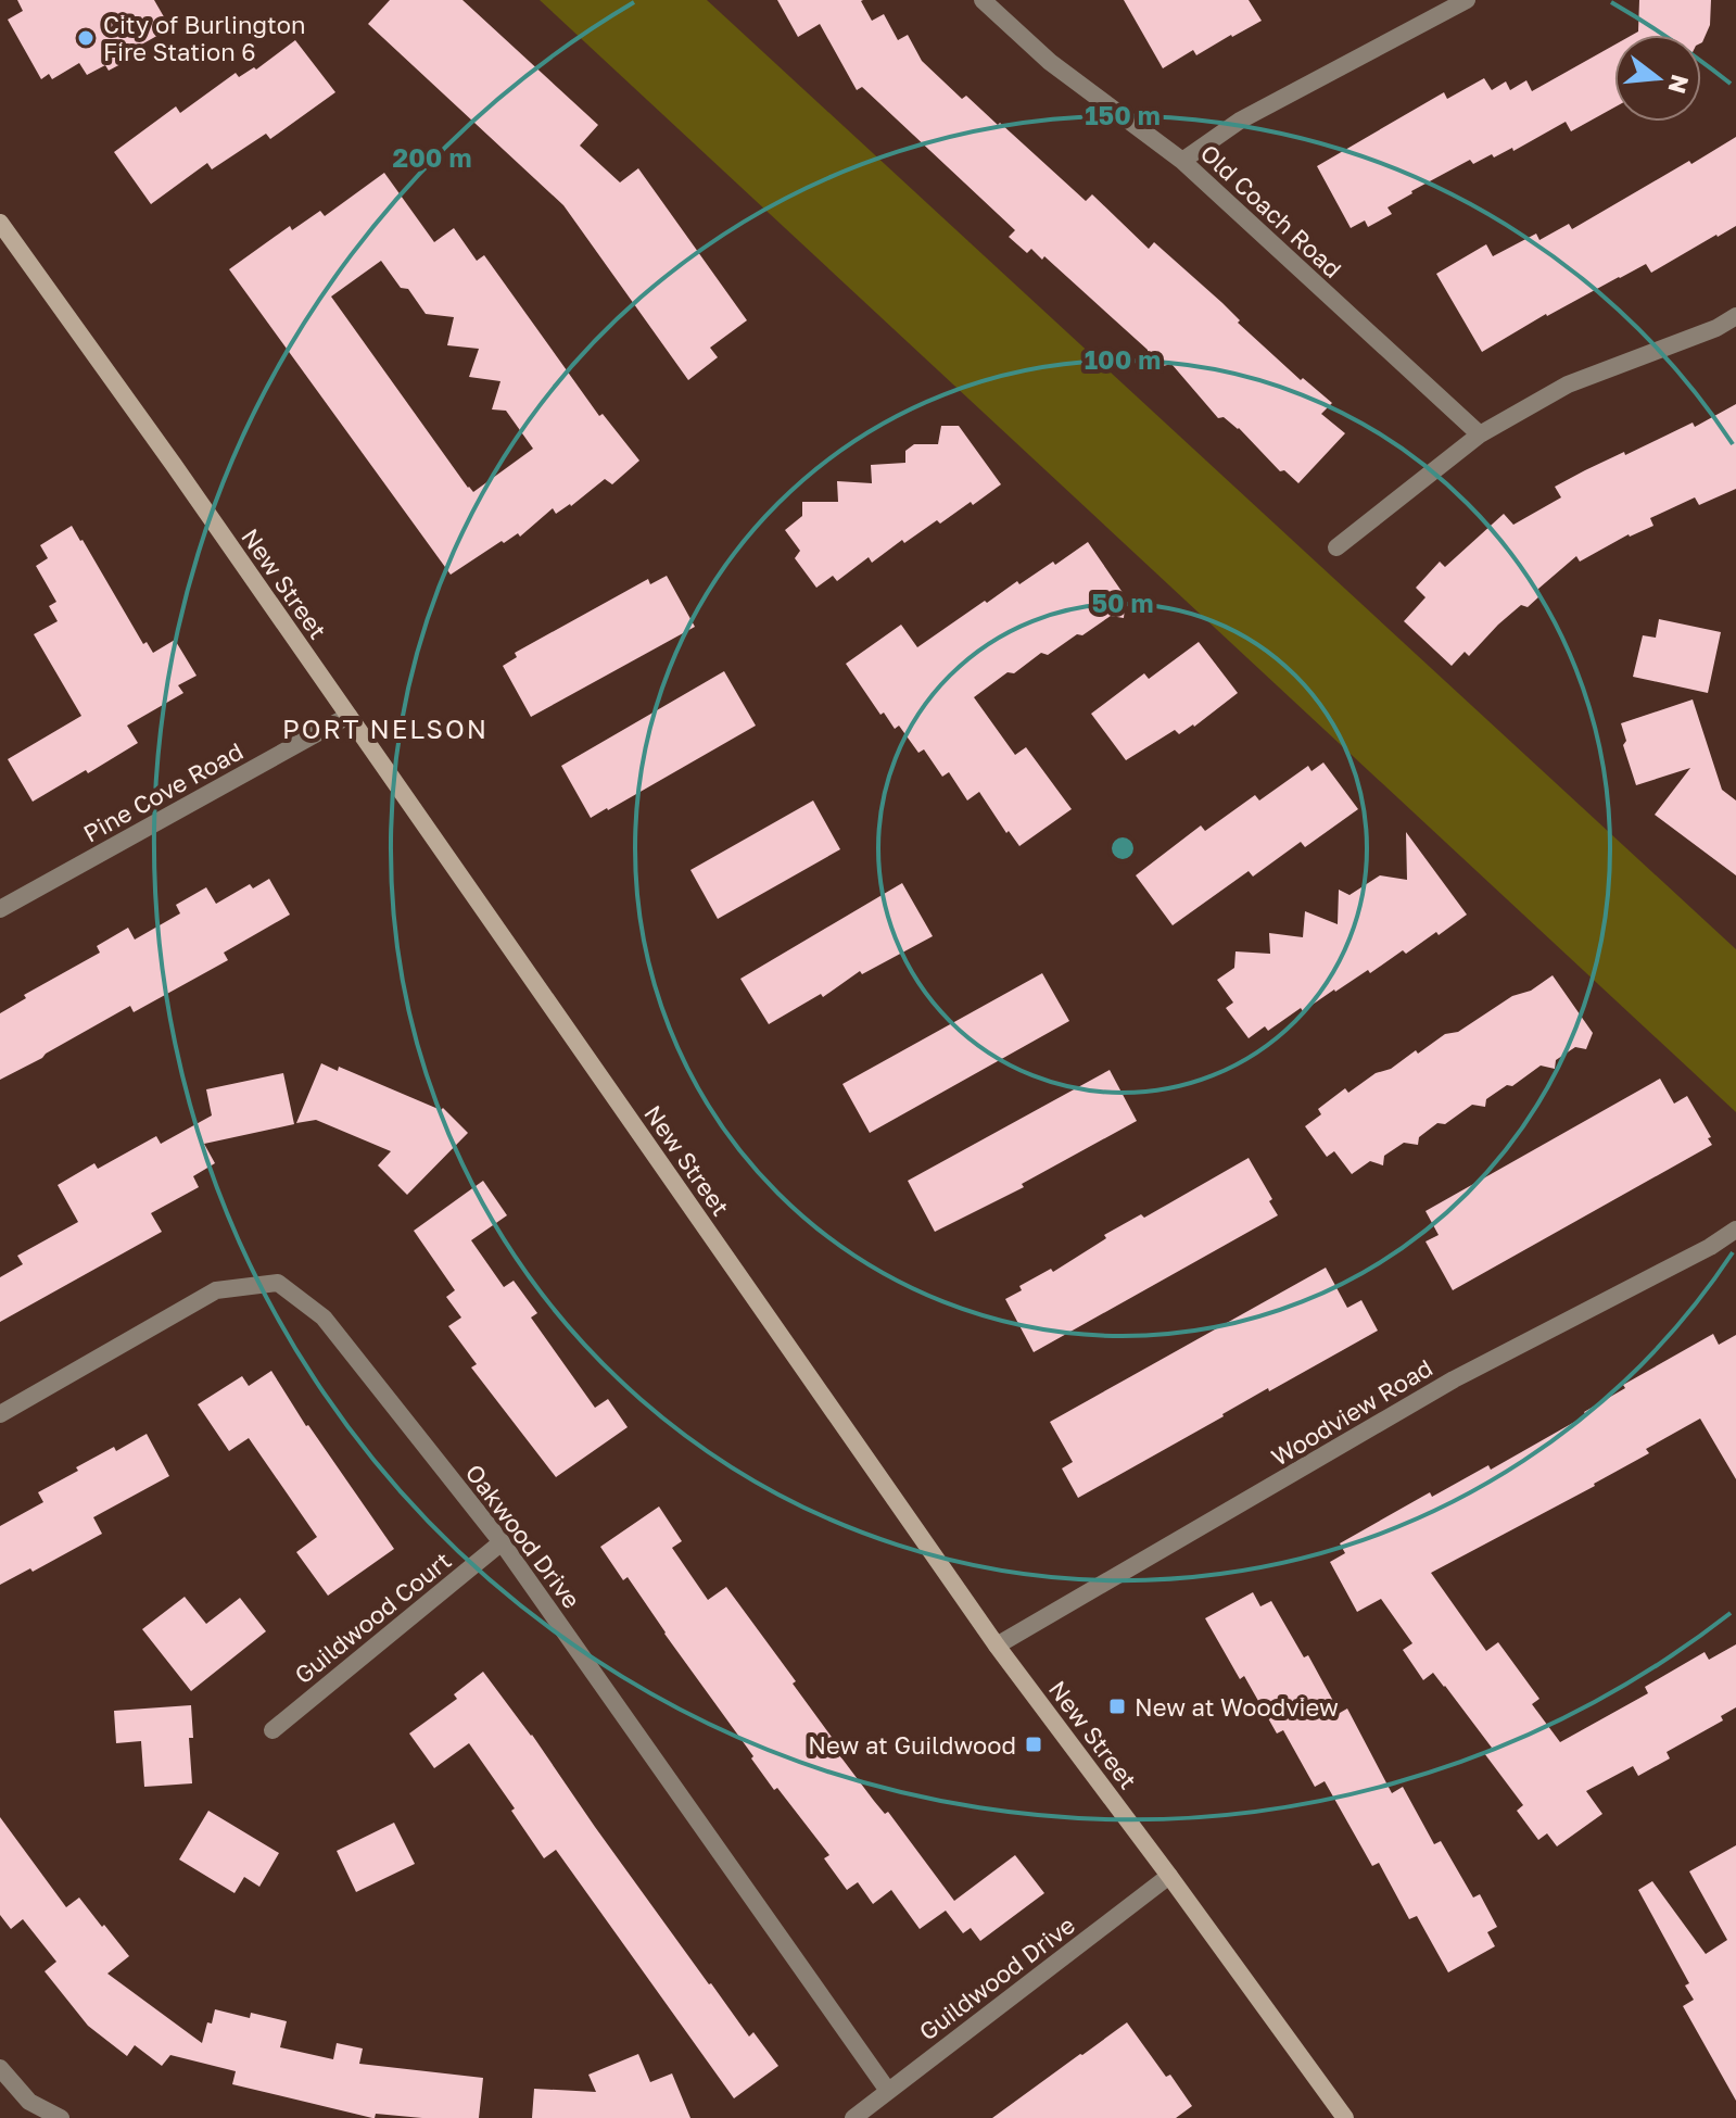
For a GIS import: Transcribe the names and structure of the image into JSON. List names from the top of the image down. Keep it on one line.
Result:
{"streets":{"main road":["New Street"],"street":["Old Coach Road","Pine Cove Road","Woodview Road","Oakwood Drive","Guildwood Court","Guildwood Drive"]},"crossings":[["New Street","Pine Cove Road"],["New Street","Woodview Road"],["New Street","Guildwood Drive"],["Oakwood Drive","Guildwood Court"],["Oakwood Drive","Guildwood Drive"]],"districts":["PORT NELSON"],"places":{"other":["City of Burlington Fire Station 6"],"transit":["New at Woodview","New at Guildwood"]},"north":"right","rings":["150 m","200 m","100 m","50 m"]}
